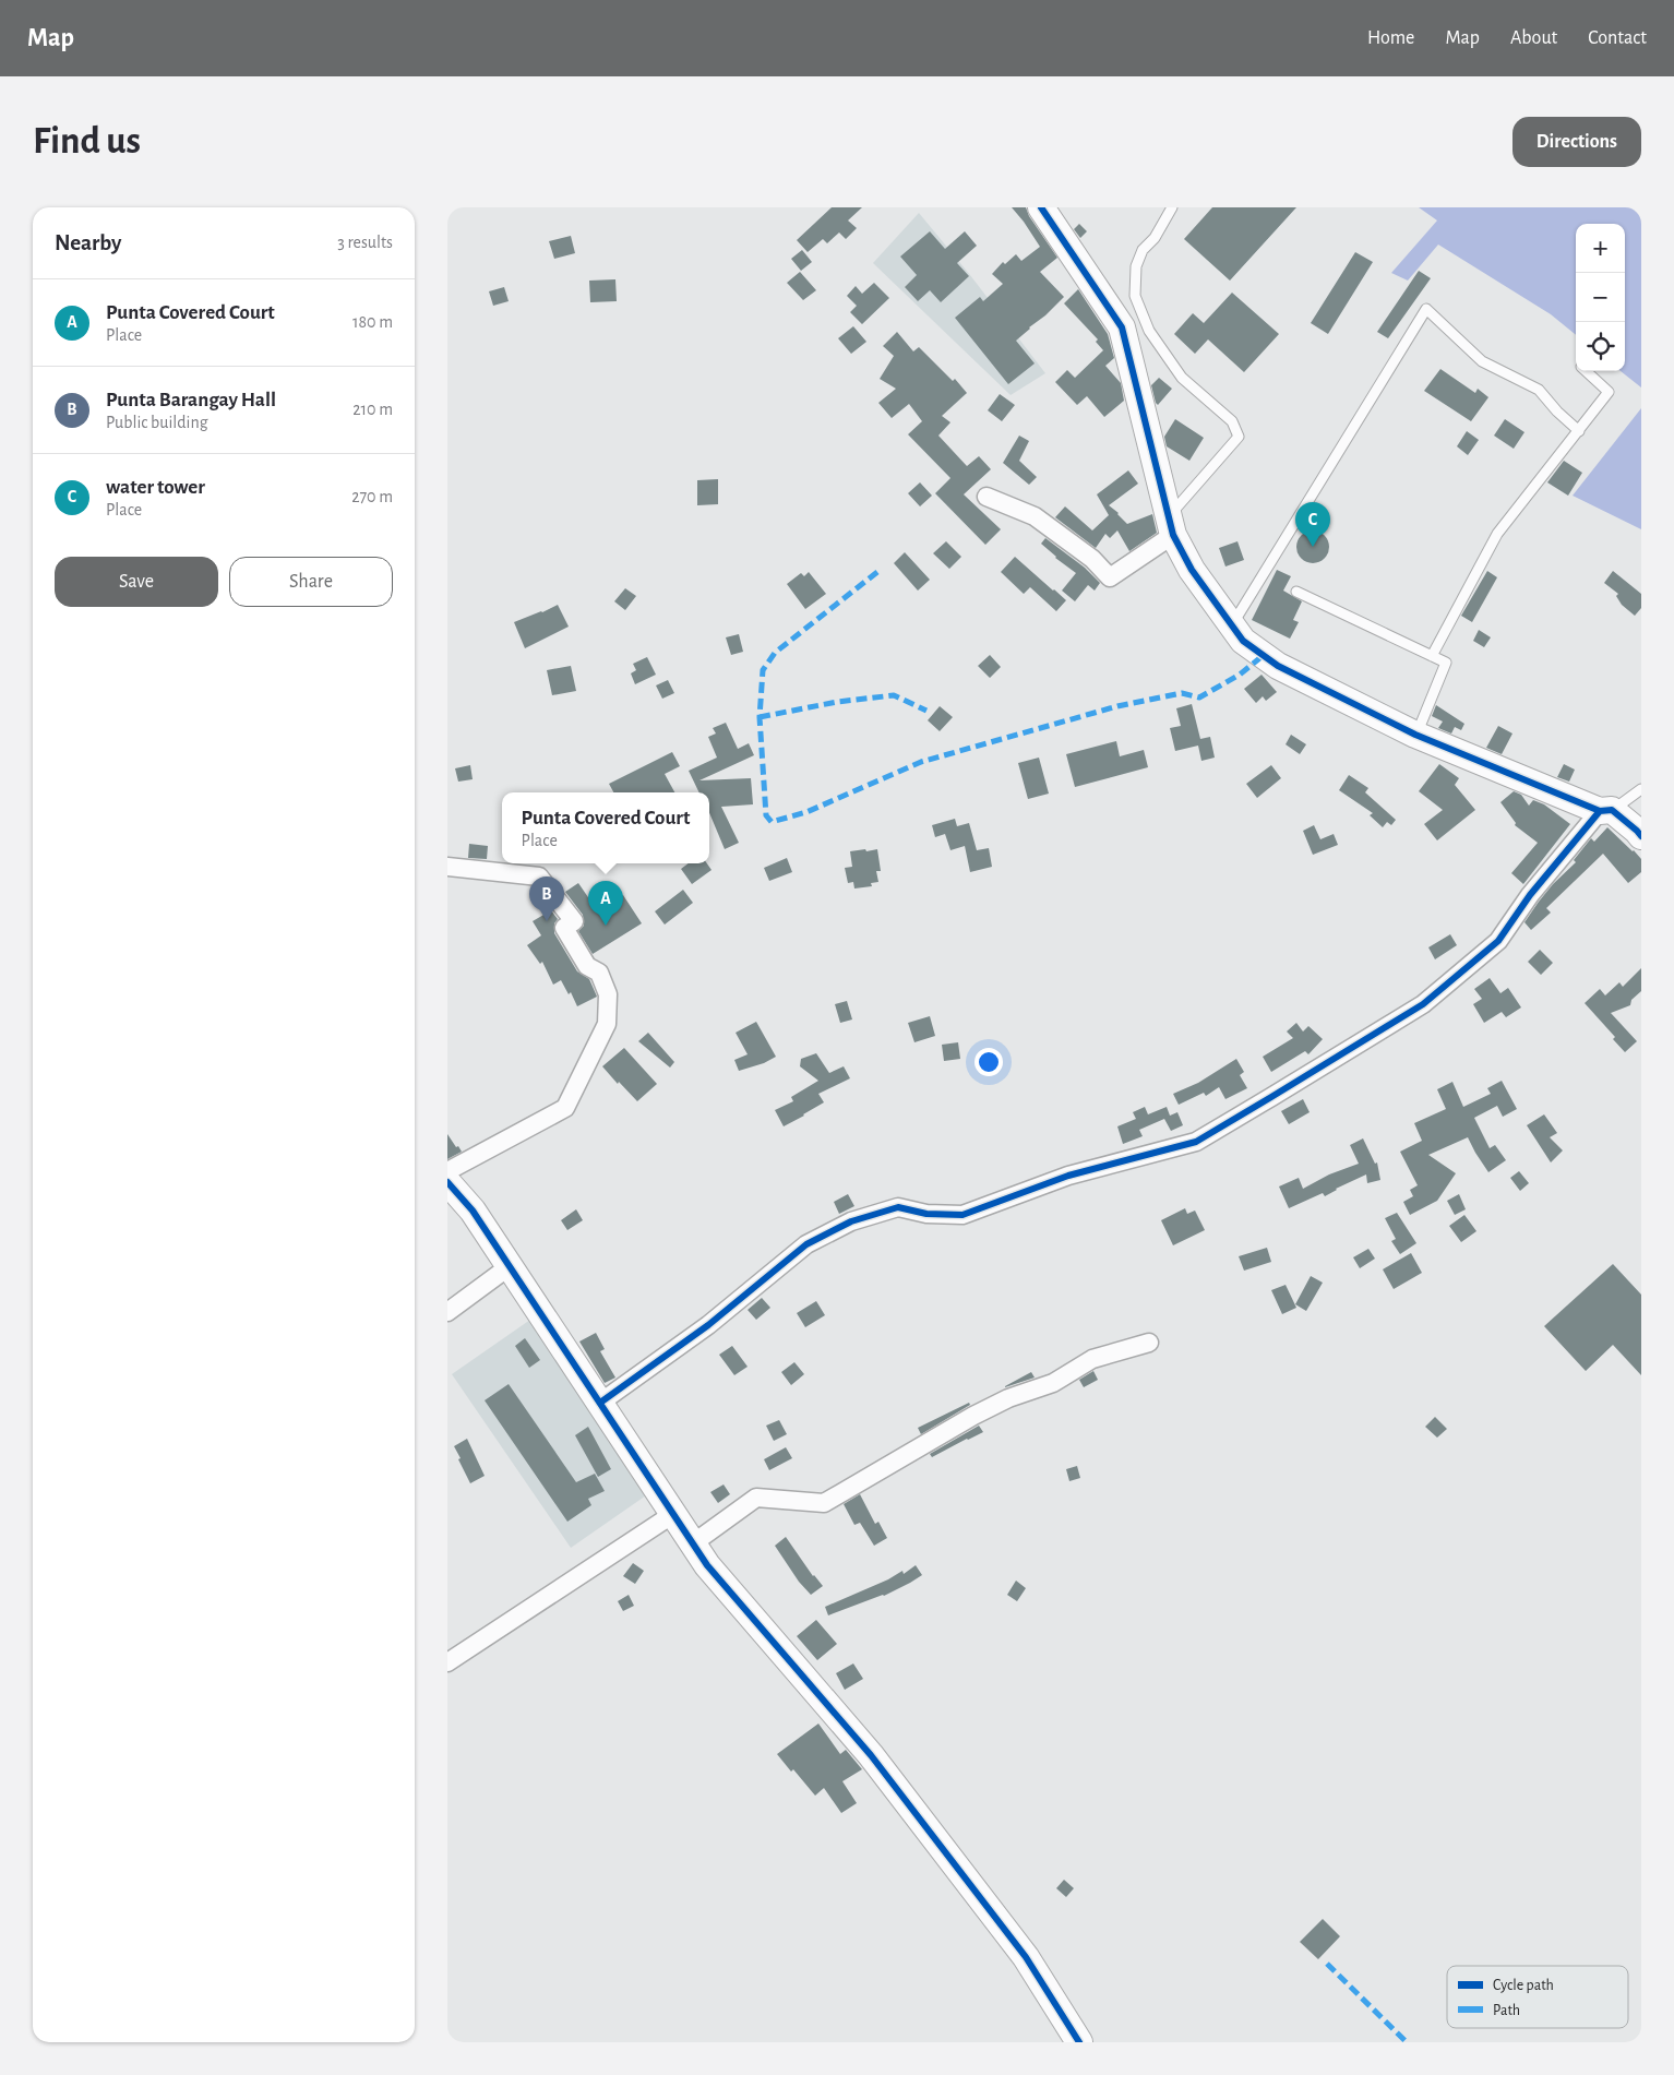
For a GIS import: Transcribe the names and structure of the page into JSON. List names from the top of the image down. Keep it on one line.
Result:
{"legend":["Cycle path","Path"],"page":{"header":"Map","nav":["Home","Map","About","Contact"],"buttons":["Directions",["Save","Share"]],"title":"Find us","heading":["Nearby","3 results"],"map_buttons":["+","−"],"list":[{"mark":"A","name":"Punta Covered Court","note":"Place","value":"180 m"},{"mark":"B","name":"Punta Barangay Hall","note":"Public building","value":"210 m"},{"mark":"C","name":"water tower","note":"Place","value":"270 m"}],"pins":["C","B","A"],"popup":["Punta Covered Court","Place"]}}
